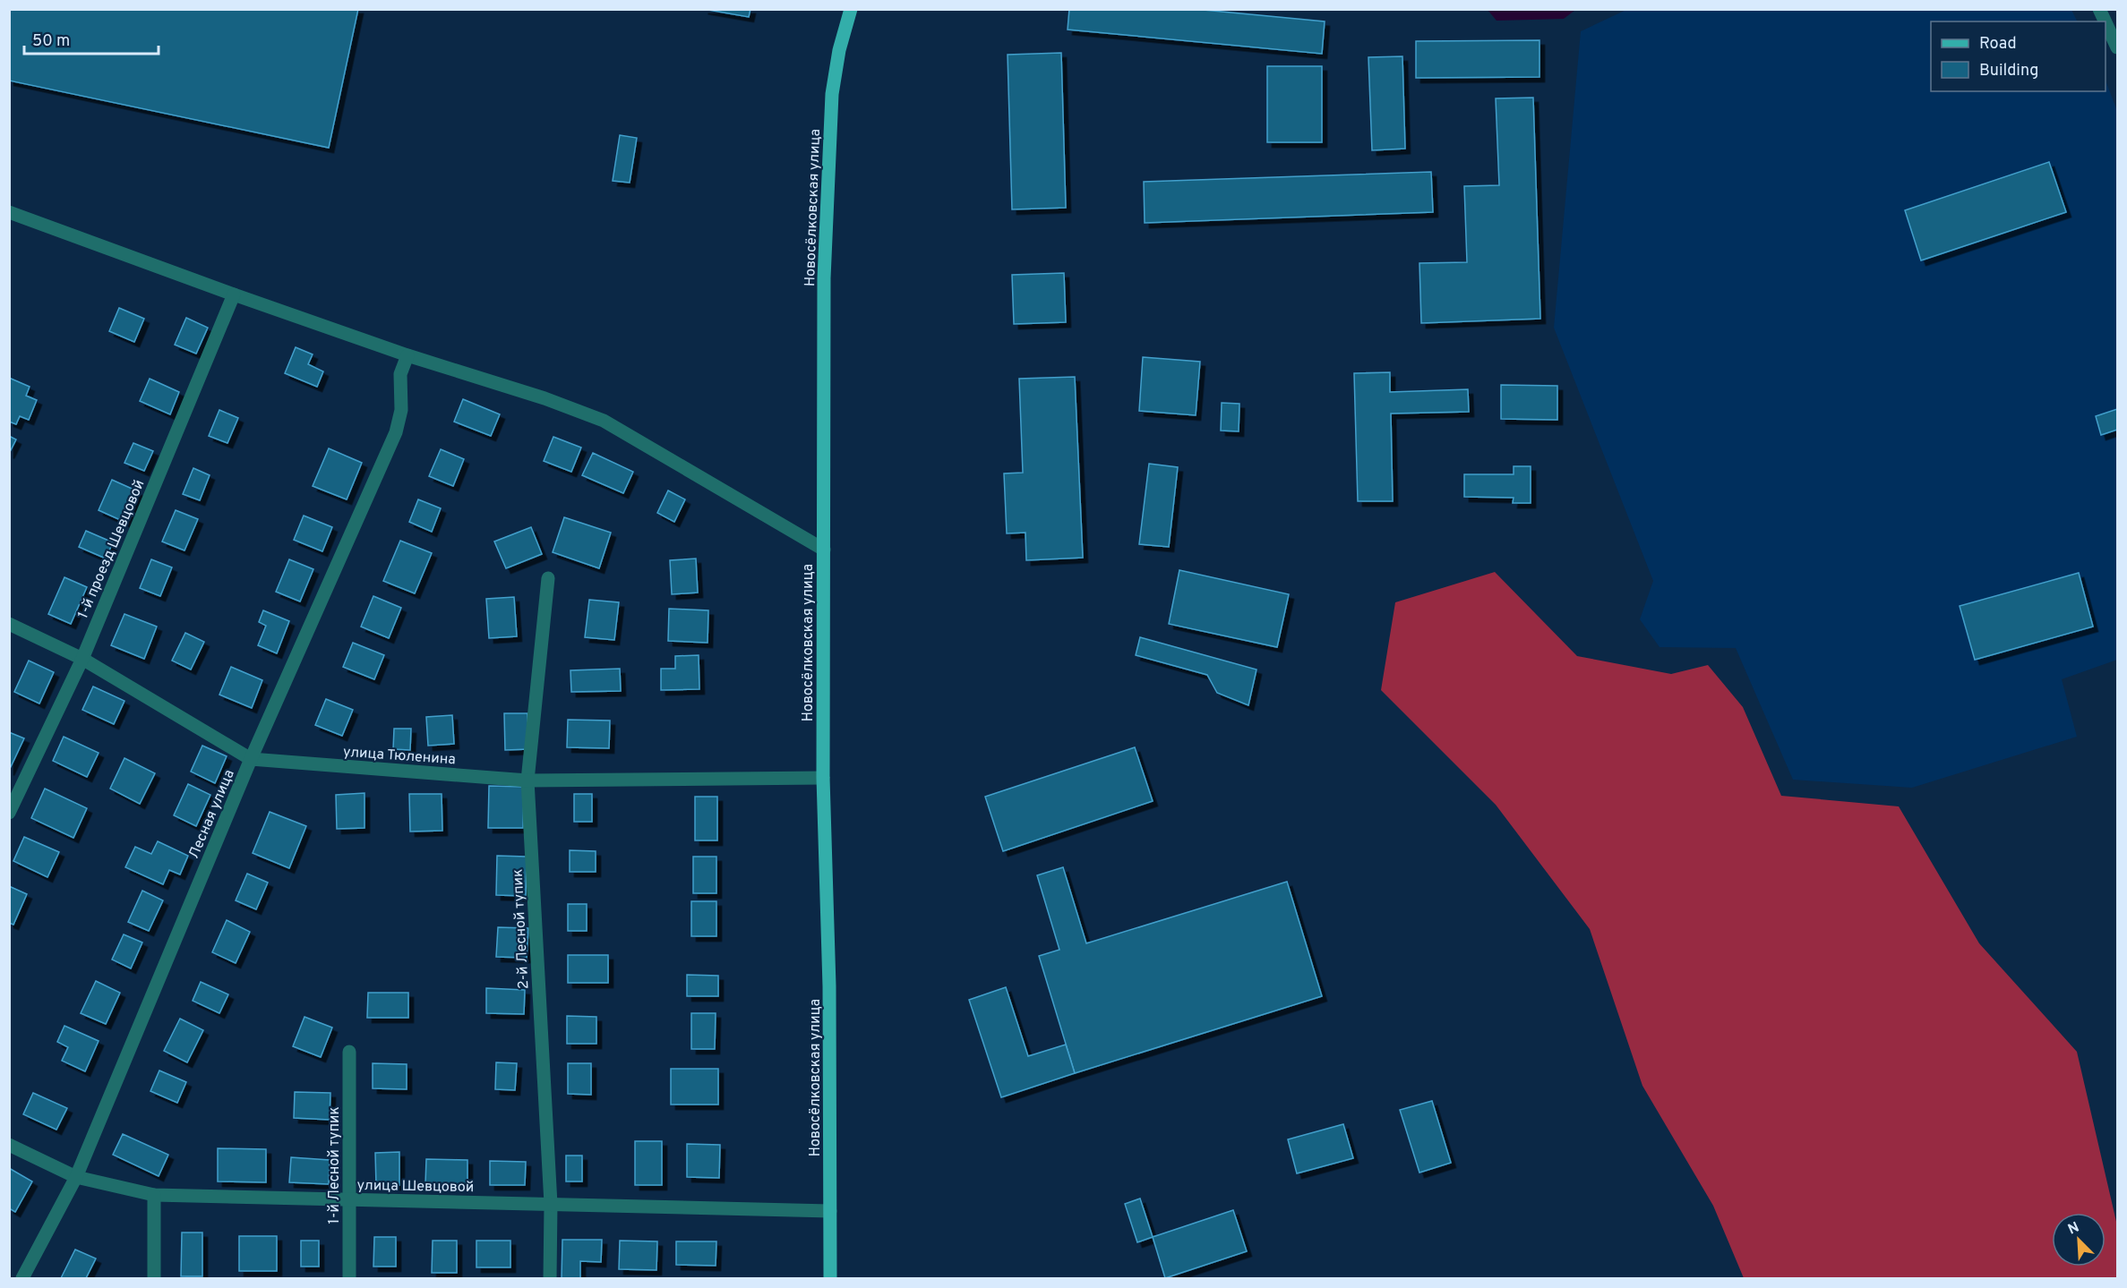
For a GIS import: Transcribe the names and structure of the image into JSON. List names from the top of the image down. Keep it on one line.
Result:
{"streets":{"main road":["Новосёлковская улица"],"street":["1-й проезд Шевцовой","улица Тюленина","Лесная улица","2-й Лесной тупик","1-й Лесной тупик","улица Шевцовой"]},"crossings":[["Новосёлковская улица","улица Тюленина"],["Новосёлковская улица","улица Шевцовой"],["1-й проезд Шевцовой","улица Тюленина"],["улица Тюленина","Лесная улица"],["улица Тюленина","2-й Лесной тупик"],["Лесная улица","улица Шевцовой"],["2-й Лесной тупик","улица Шевцовой"],["1-й Лесной тупик","улица Шевцовой"]],"legend":["Road","Building"],"scale_bar":"50 m","north":"top left"}
